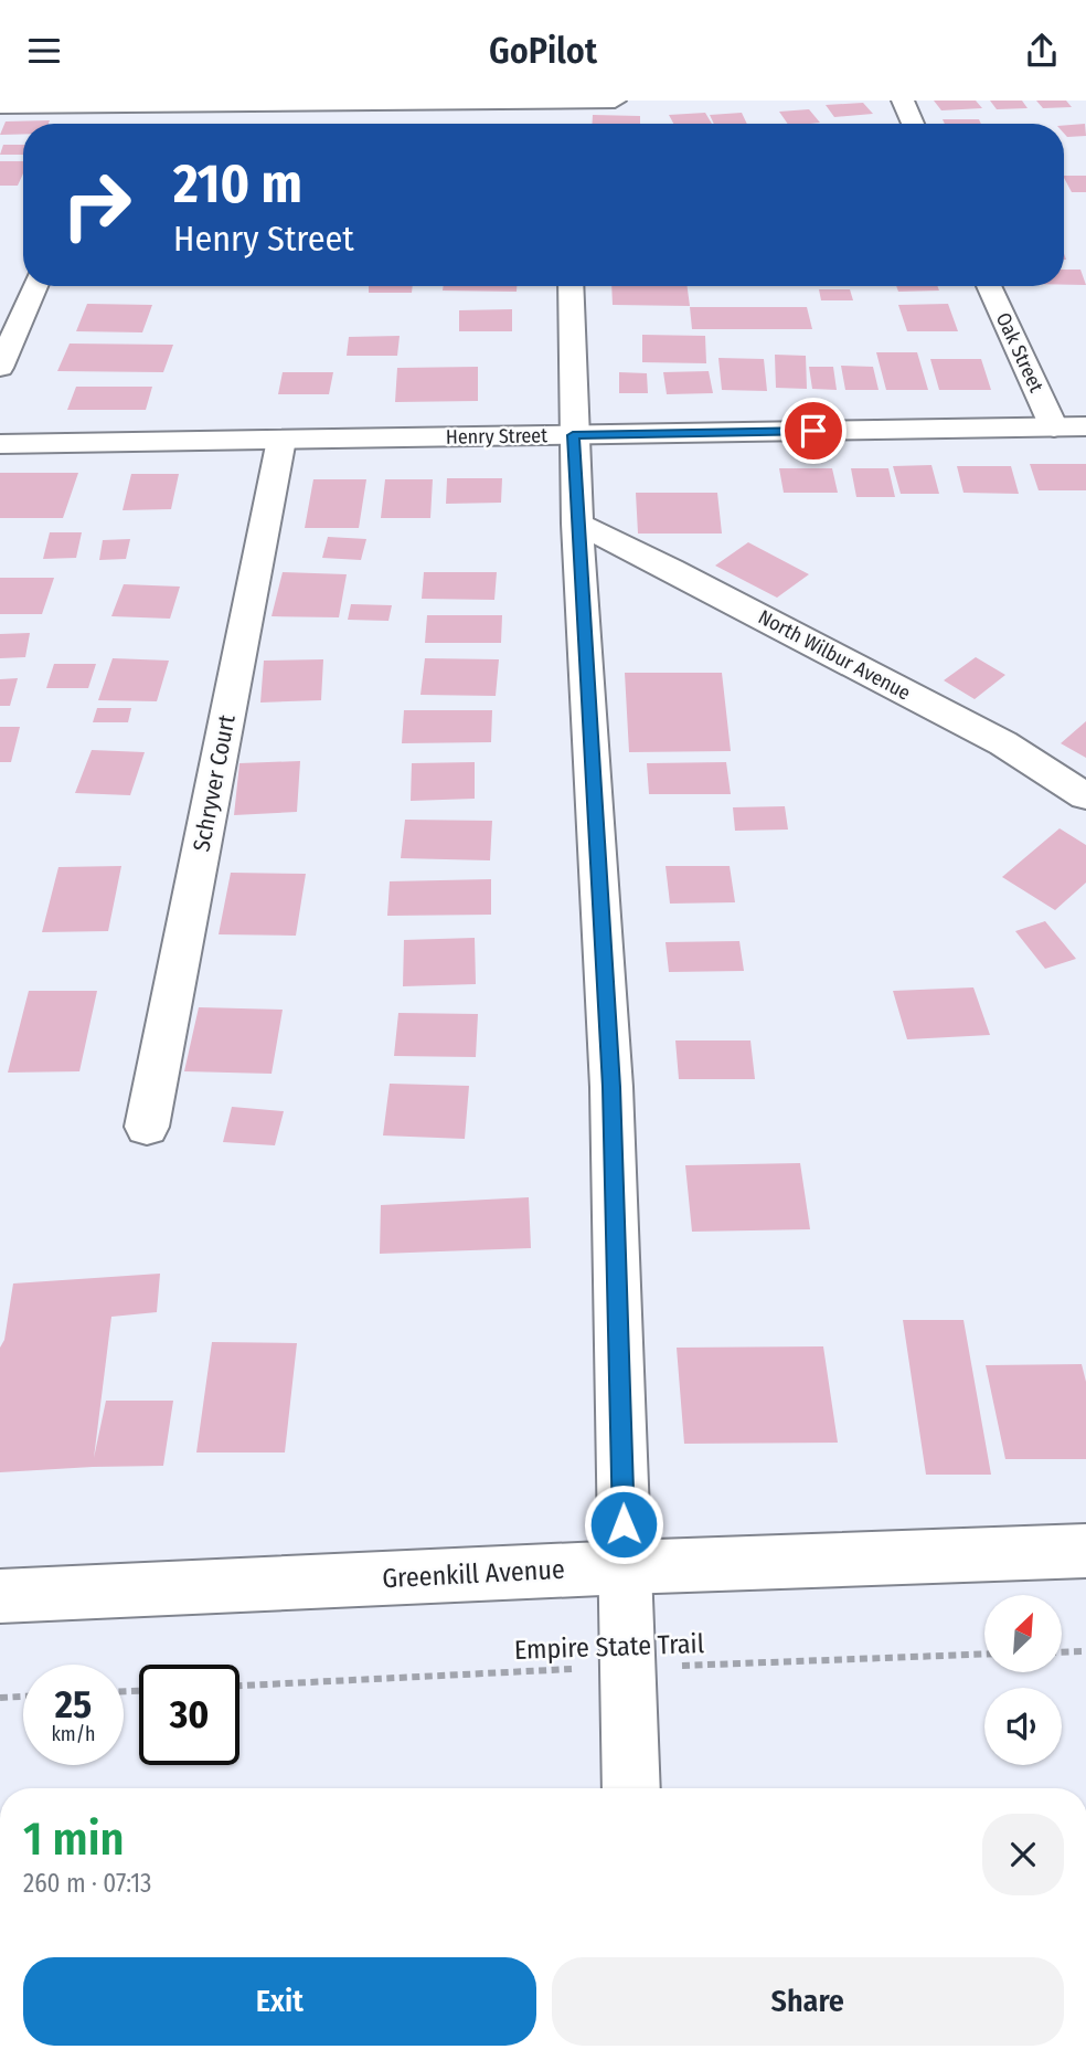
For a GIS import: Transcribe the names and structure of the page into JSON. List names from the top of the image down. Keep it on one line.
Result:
{"streets":{"street":["Oak Street","Henry Street","North Wilbur Avenue","Schryver Court","Greenkill Avenue"],"path":["Empire State Trail"]},"crossings":[["Oak Street","Henry Street"],["Henry Street","Schryver Court"]],"north":"top right","page":{"header":"GoPilot","turn":["210 m","Henry Street"],"speed":"25 km/h","limit":"30","heading":["1 min","260 m · 07:13"],"buttons":["Exit","Share"]}}
